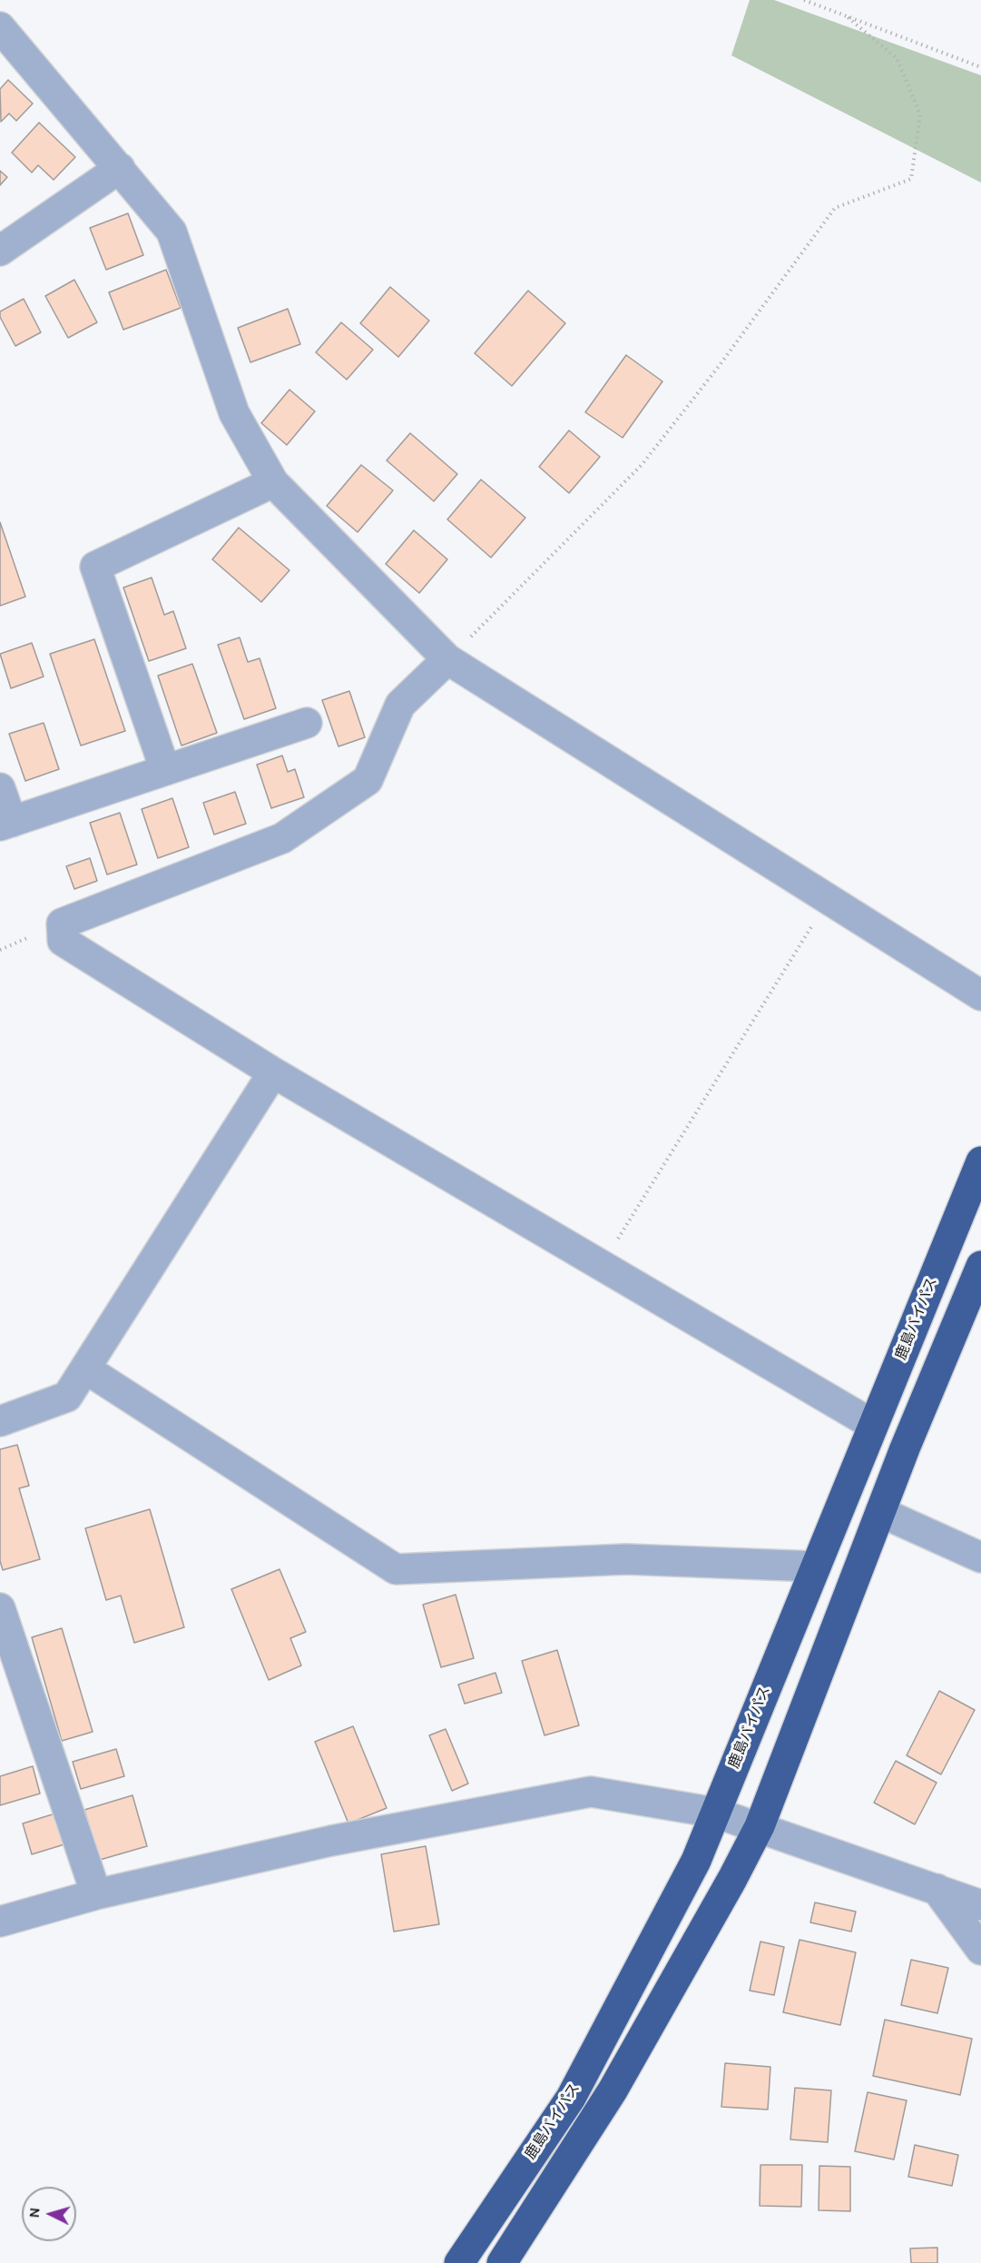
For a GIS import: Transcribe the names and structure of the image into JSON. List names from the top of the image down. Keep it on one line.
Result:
{"streets":{"highway":["鹿島バイパス"]},"north":"left"}
